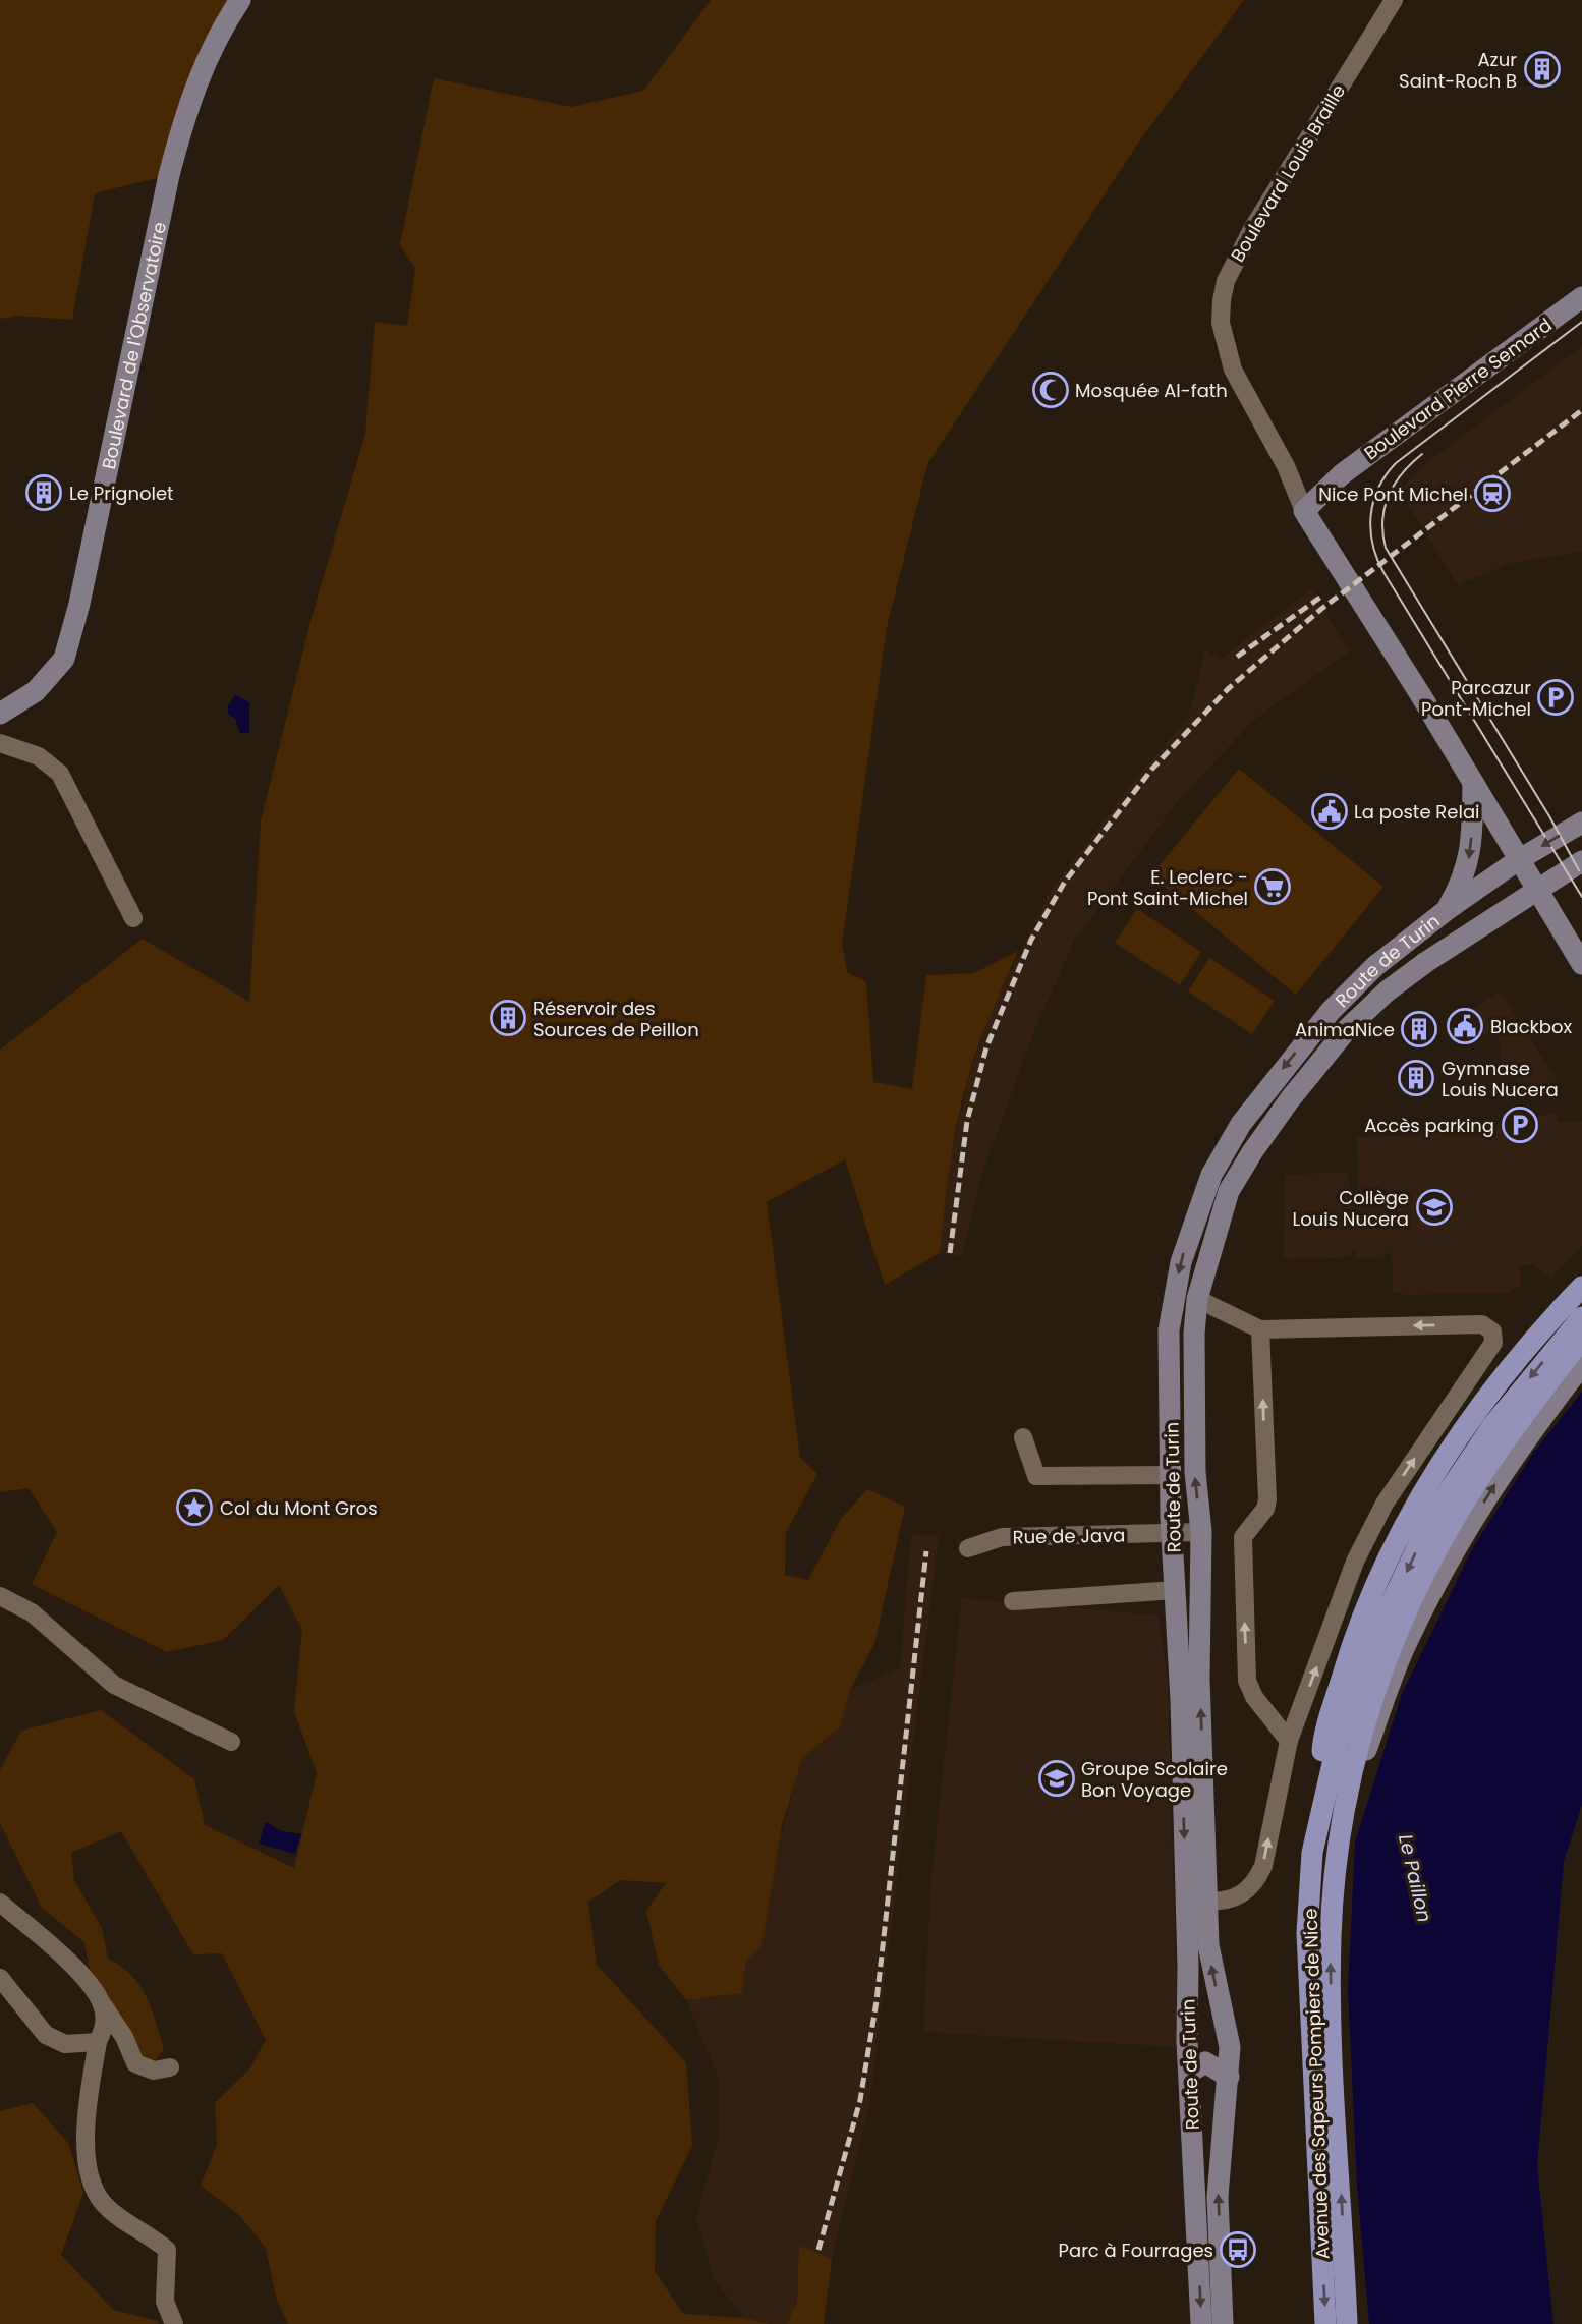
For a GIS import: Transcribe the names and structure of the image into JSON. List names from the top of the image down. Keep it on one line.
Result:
{"streets":{"main road":["Boulevard de l'Observatoire","Boulevard Pierre Semard","Route de Turin","Avenue des Sapeurs Pompiers de Nice"],"street":["Boulevard Louis Braille","Rue de Java"]},"crossings":[["Boulevard Louis Braille","Boulevard Pierre Semard"],["Route de Turin","Rue de Java"]],"water":["Le Paillon"],"places":{"building":["Azur Saint-Roch B","Le Prignolet","Réservoir des Sources de Peillon","AnimaNice","Gymnase Louis Nucera"],"mosque":["Mosquée Al-fath"],"station":["Nice Pont Michel"],"parking":["Parcazur Pont-Michel","Accès parking"],"public building":["La poste Relai","Blackbox"],"supermarket":["E. Leclerc - Pont Saint-Michel"],"school or university":["Collège Louis Nucera","Groupe Scolaire Bon Voyage"],"place":["Col du Mont Gros"],"bus stop":["Parc à Fourrages"]}}
